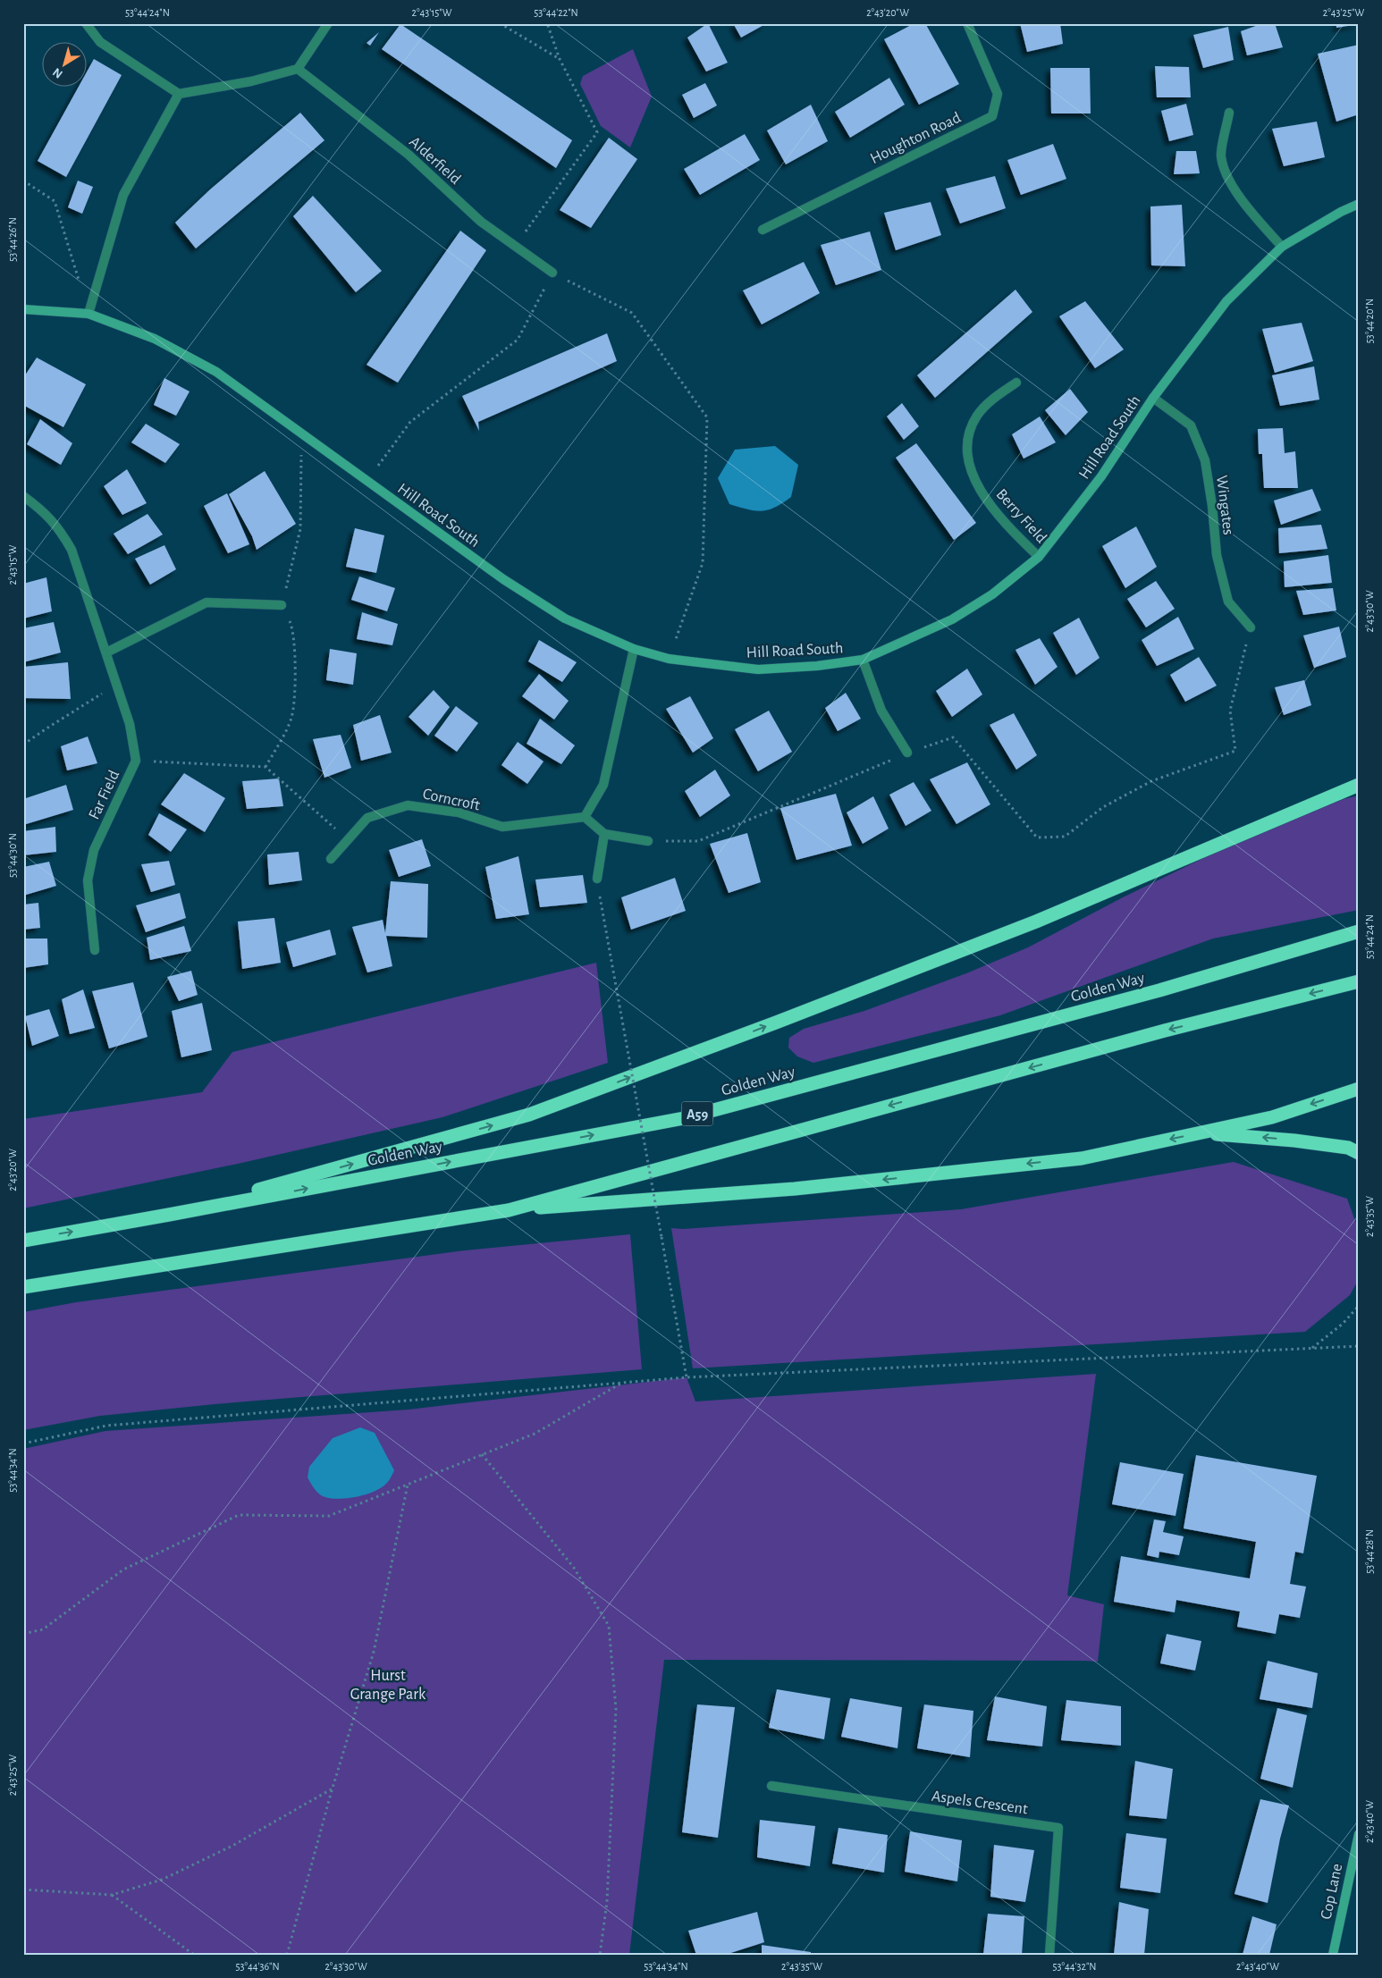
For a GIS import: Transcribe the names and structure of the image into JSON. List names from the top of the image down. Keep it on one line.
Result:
{"streets":{"highway":["Golden Way","A59"],"street":["Houghton Road","Alderfield","Hill Road South","Wingates","Berry Field","Far Field","Corncroft","Aspels Crescent","Cop Lane"]},"crossings":[["Hill Road South","Wingates"],["Hill Road South","Berry Field"]],"parks":["Hurst Grange Park"],"north":"bottom left","coordinates":["53°44'24\"N","2°43'15\"W","53°44'22\"N","2°43'20\"W","2°43'25\"W","53°44'26\"N","53°44'20\"N","2°43'30\"W","53°44'30\"N","2°43'35\"W","53°44'34\"N","53°44'28\"N","2°43'40\"W","53°44'36\"N","53°44'32\"N"]}
